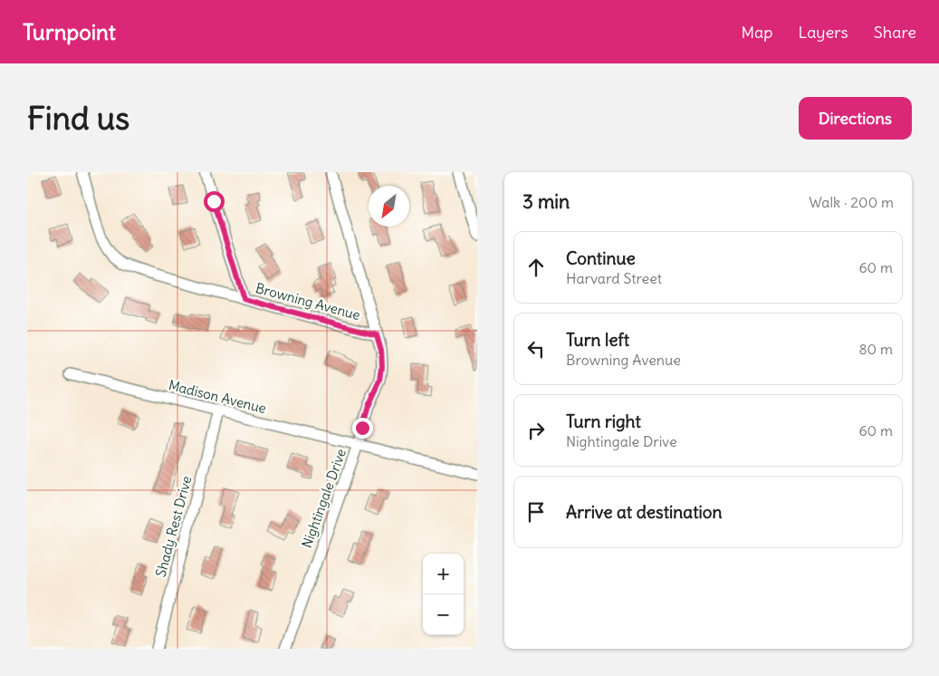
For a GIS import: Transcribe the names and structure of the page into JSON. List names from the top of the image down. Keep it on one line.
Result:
{"streets":{"street":["Browning Avenue","Madison Avenue","Nightingale Drive","Shady Rest Drive"]},"crossings":[["Browning Avenue","Nightingale Drive"],["Madison Avenue","Nightingale Drive"],["Madison Avenue","Shady Rest Drive"]],"north":"bottom left","page":{"header":"Turnpoint","nav":["Map","Layers","Share"],"buttons":"Directions","title":"Find us","heading":["3 min","Walk · 200 m"],"list":[["Continue","Harvard Street","60 m"],["Turn left","Browning Avenue","80 m"],["Turn right","Nightingale Drive","60 m"],"Arrive at destination"],"map_buttons":["+","−"]}}
